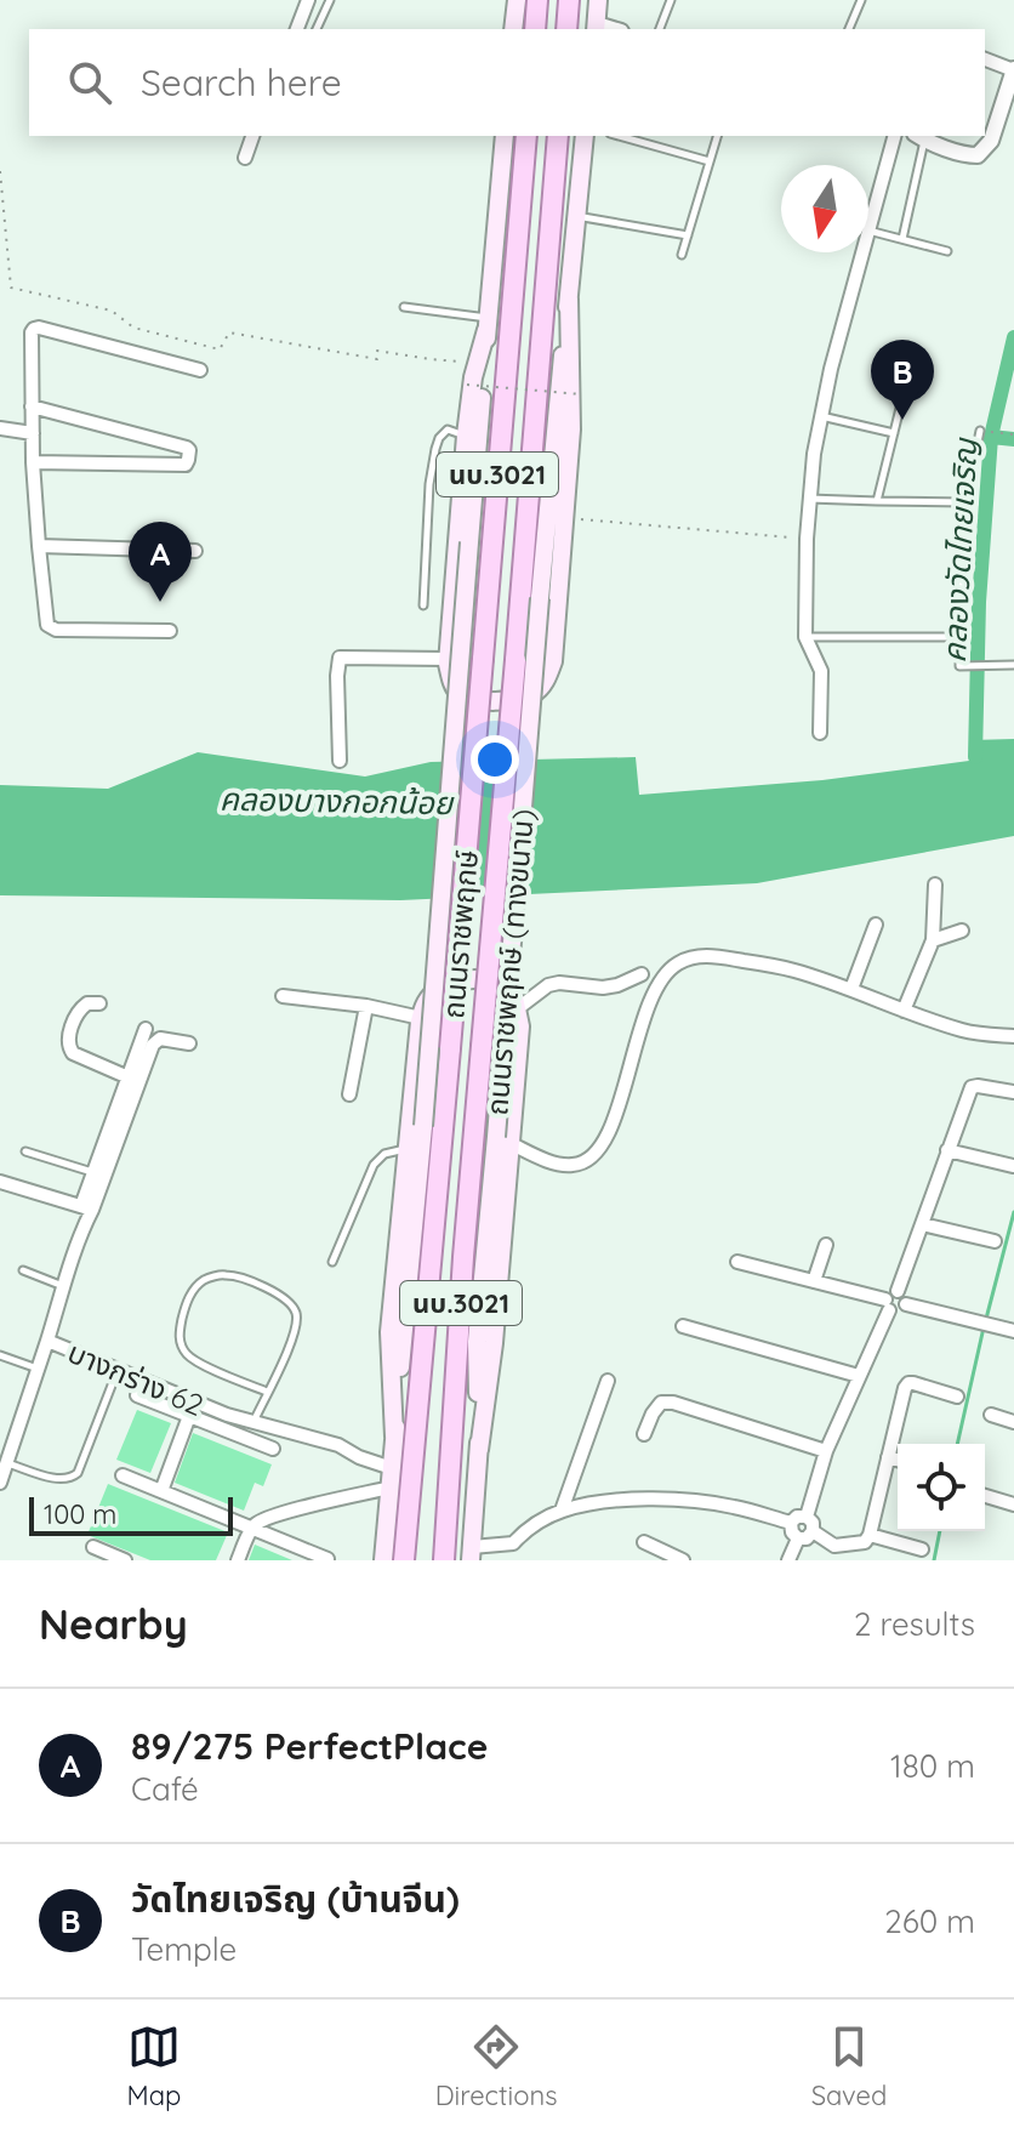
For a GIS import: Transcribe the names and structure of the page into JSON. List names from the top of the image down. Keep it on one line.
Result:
{"streets":{"main road":["นบ.3021","ถนนราชพฤกษ์","ถนนราชพฤกษ์ (ทางขนาน)"],"street":["บางกร่าง 62"]},"crossings":[["นบ.3021","บางกร่าง 62"]],"water":["คลองวัดไทยเจริญ","คลองบางกอกน้อย"],"scale_bar":"100 m","north":"bottom","page":{"search":"Search here","pins":["B","A"],"scale":"100 m","heading":["Nearby","2 results"],"list":[{"mark":"A","name":"89/275 PerfectPlace","note":"Café","value":"180 m"},{"mark":"B","name":"วัดไทยเจริญ (บ้านจีน)","note":"Temple","value":"260 m"}],"nav":["Map","Directions","Saved"]}}
